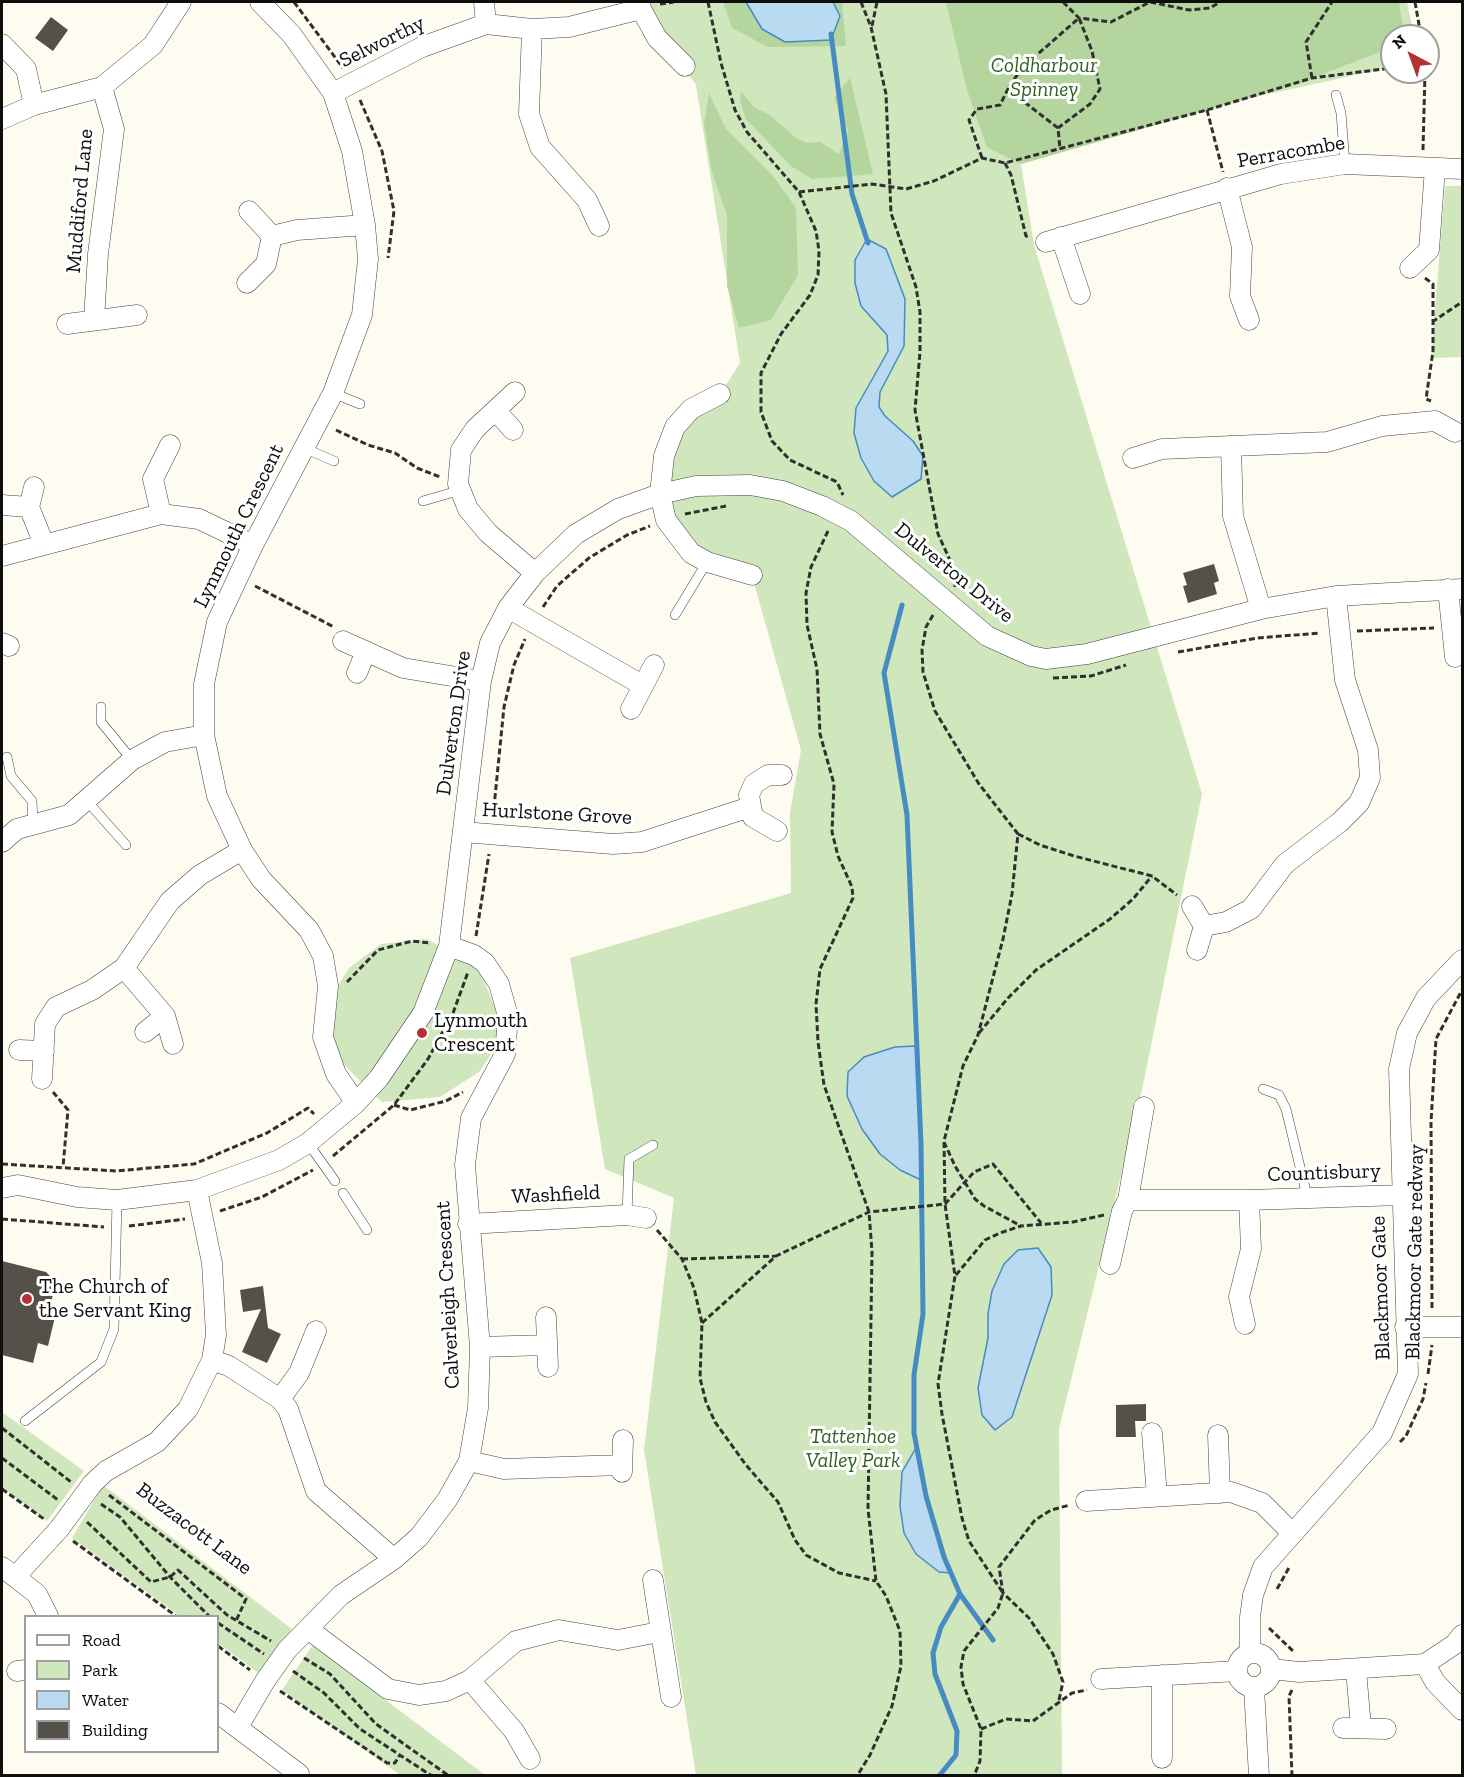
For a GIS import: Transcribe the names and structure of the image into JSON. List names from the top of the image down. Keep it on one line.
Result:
{"streets":{"street":["Selworthy","Perracombe","Muddiford Lane","Lynmouth Crescent","Dulverton Drive","Hurlstone Grove","Countisbury","Washfield","Blackmoor Gate","Calverleigh Crescent","Buzzacott Lane"],"path":["Blackmoor Gate redway"]},"crossings":[["Selworthy","Lynmouth Crescent"],["Lynmouth Crescent","Dulverton Drive"],["Dulverton Drive","Hurlstone Grove"],["Dulverton Drive","Calverleigh Crescent"],["Countisbury","Blackmoor Gate"],["Washfield","Calverleigh Crescent"]],"parks":["Coldharbour Spinney","Tattenhoe Valley Park"],"places":["Lynmouth Crescent","The Church of the Servant King"],"legend":["Road","Park","Water","Building"],"north":"top left"}
